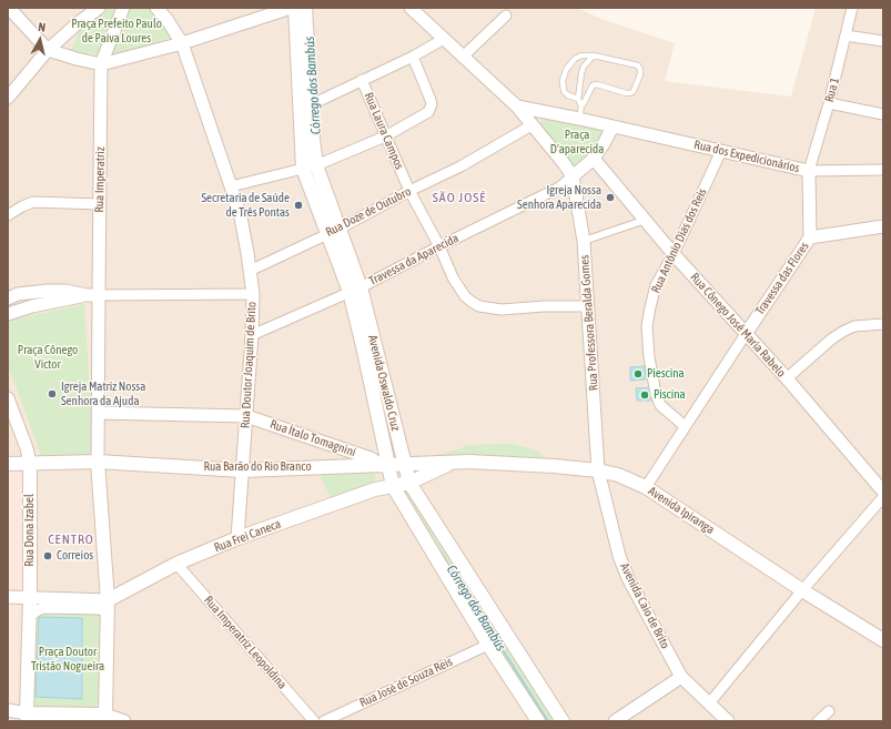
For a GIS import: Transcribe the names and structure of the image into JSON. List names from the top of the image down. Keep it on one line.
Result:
{"streets":{"main road":["Avenida Oswaldo Cruz","Rua Barão do Rio Branco","Avenida Ipiranga","Rua Dona Izabel","Rua Frei Caneca"],"street":["Rua 1","Rua Laura Campos","Rua dos Expedicionários","Rua Imperatriz","Rua Doze de Outubro","Rua Antônio Dias dos Reis","Travessa da Aparecida","Travessa das Flores","Rua Professora Beralda Gomes","Rua Cônego José Maria Rabelo","Rua Doutor Joaquim de Brito","Rua Ítalo Tomagnini","Avenida Caio de Brito","Rua Imperatriz Leopoldina","Rua José de Souza Reis"]},"crossings":[["Rua 1","Rua dos Expedicionários"],["Rua 1","Travessa das Flores"],["Rua Laura Campos","Rua Doze de Outubro"],["Rua Laura Campos","Travessa da Aparecida"],["Rua Laura Campos","Rua Professora Beralda Gomes"],["Rua dos Expedicionários","Rua Antônio Dias dos Reis"],["Rua dos Expedicionários","Travessa das Flores"],["Rua Doze de Outubro","Rua Doutor Joaquim de Brito"],["Rua Doze de Outubro","Avenida Oswaldo Cruz"],["Rua Antônio Dias dos Reis","Travessa das Flores"],["Rua Antônio Dias dos Reis","Rua Cônego José Maria Rabelo"],["Travessa da Aparecida","Rua Professora Beralda Gomes"],["Travessa da Aparecida","Rua Doutor Joaquim de Brito"],["Travessa da Aparecida","Avenida Oswaldo Cruz"],["Travessa das Flores","Rua Cônego José Maria Rabelo"],["Travessa das Flores","Avenida Ipiranga"],["Rua Professora Beralda Gomes","Avenida Ipiranga"],["Rua Professora Beralda Gomes","Avenida Caio de Brito"],["Rua Doutor Joaquim de Brito","Rua Ítalo Tomagnini"],["Rua Doutor Joaquim de Brito","Rua Barão do Rio Branco"],["Rua Doutor Joaquim de Brito","Rua Frei Caneca"],["Avenida Oswaldo Cruz","Rua Ítalo Tomagnini"],["Avenida Oswaldo Cruz","Rua Barão do Rio Branco"],["Avenida Oswaldo Cruz","Avenida Ipiranga"],["Avenida Oswaldo Cruz","Rua Frei Caneca"],["Avenida Oswaldo Cruz","Rua José de Souza Reis"],["Rua Ítalo Tomagnini","Rua Barão do Rio Branco"],["Rua Barão do Rio Branco","Avenida Ipiranga"],["Avenida Ipiranga","Rua Frei Caneca"],["Avenida Ipiranga","Avenida Caio de Brito"],["Rua Frei Caneca","Rua Imperatriz Leopoldina"]],"districts":["SÃO JOSÉ","CENTRO"],"water":["Córrego dos Bambús"],"parks":["Praça Prefeito Paulo de Paiva Loures","Praça D'aparecida","Praça Cônego Victor","Praça Doutor Tristão Nogueira"],"places":["Igreja Nossa Senhora Aparecida","Secretaria de Saúde de Três Pontas","Piescina","Igreja Matriz Nossa Senhora da Ajuda","Piscina","Correios"],"north":"top"}
